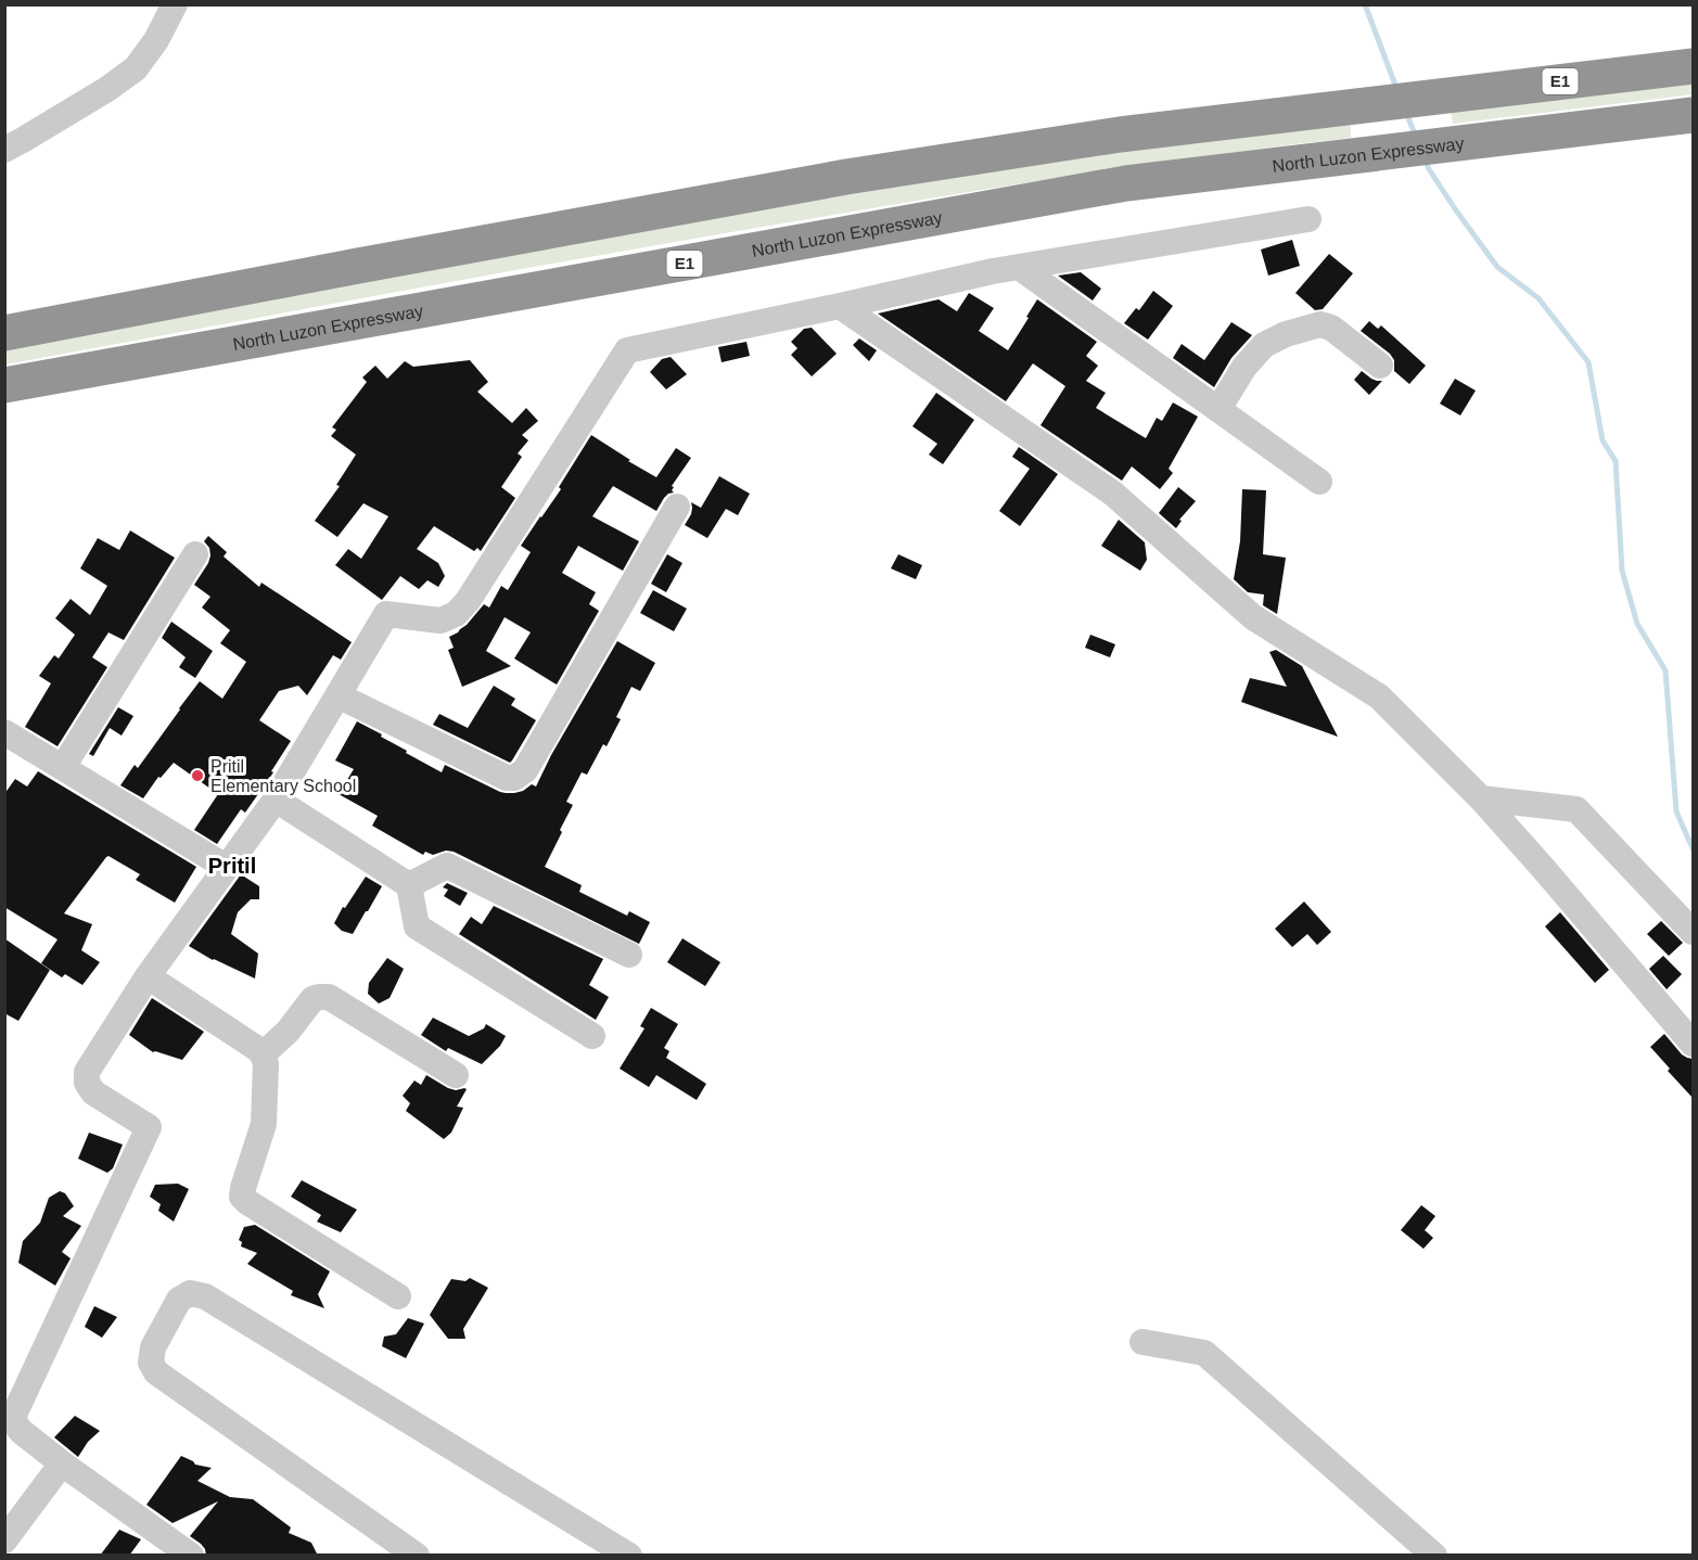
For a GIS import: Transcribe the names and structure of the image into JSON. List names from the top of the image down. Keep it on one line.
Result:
{"streets":{"highway":["E1","North Luzon Expressway"]},"districts":["Pritil"],"places":["Pritil Elementary School"]}
